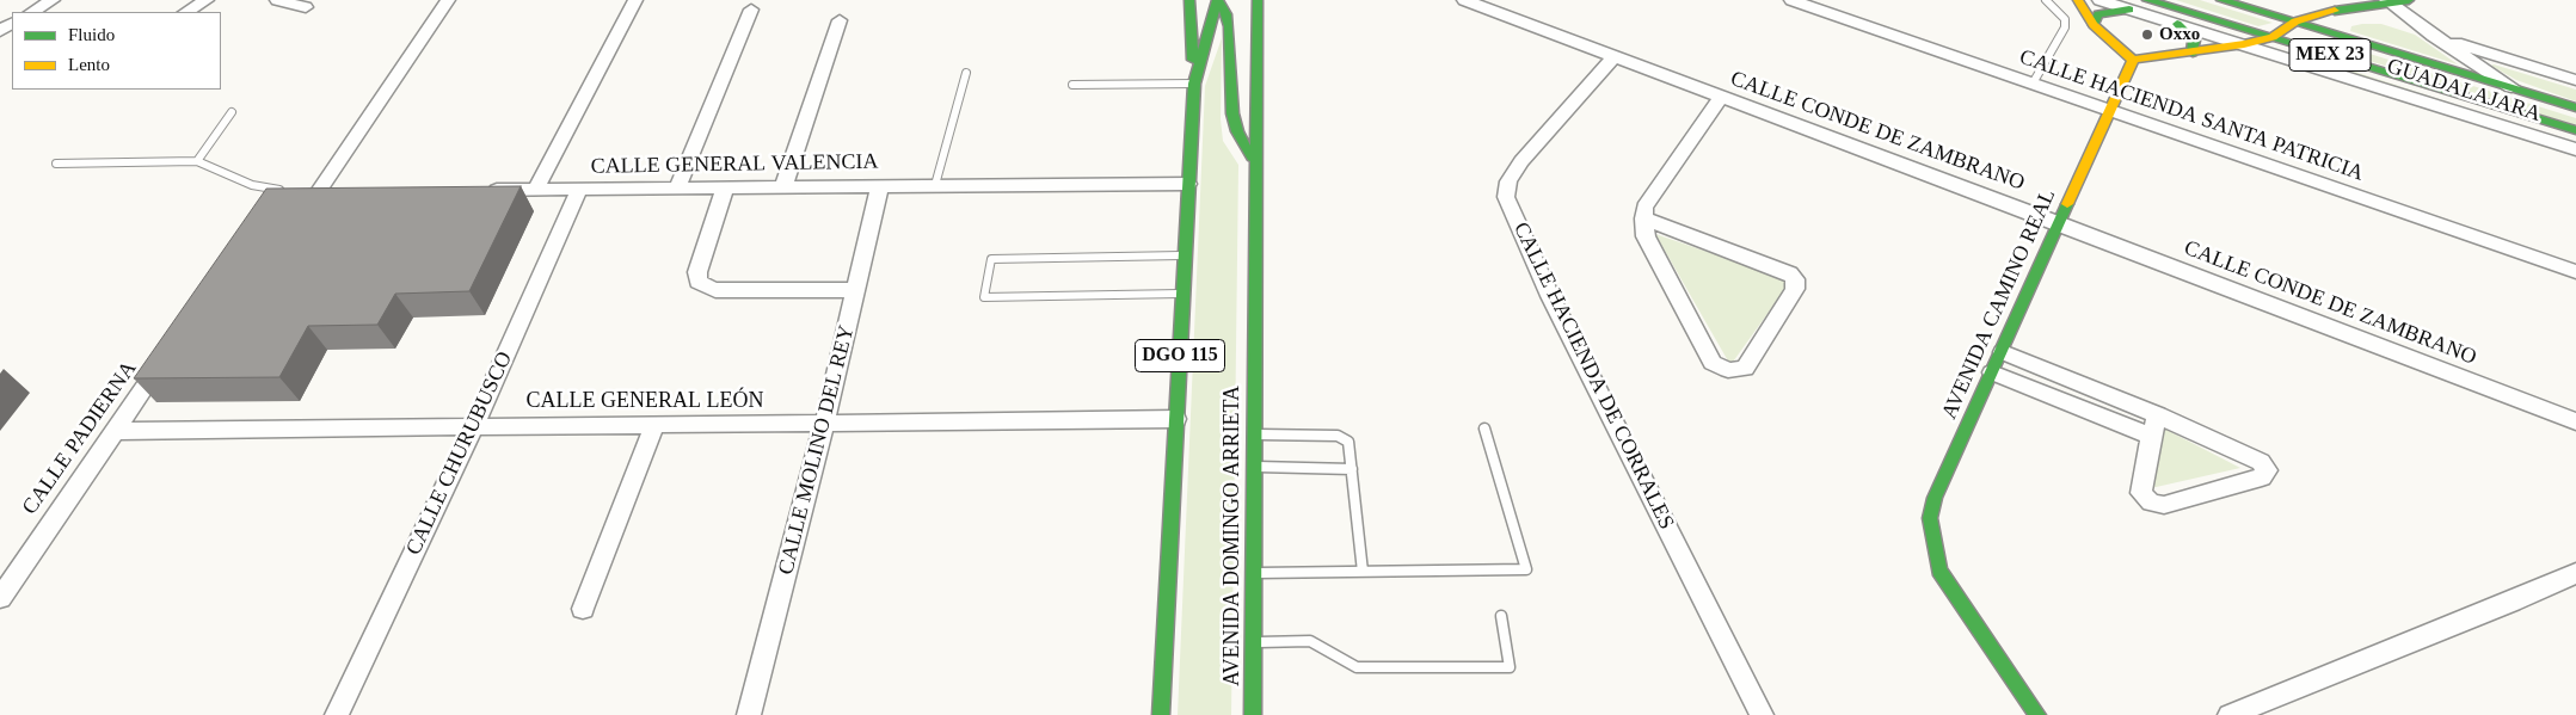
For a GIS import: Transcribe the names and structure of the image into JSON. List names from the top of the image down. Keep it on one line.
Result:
{"streets":{"main road":["MEX 23","AVENIDA CAMINO REAL","DGO 115","AVENIDA DOMINGO ARRIETA"],"street":["GUADALAJARA","CALLE HACIENDA SANTA PATRICIA","CALLE CONDE DE ZAMBRANO","CALLE GENERAL VALENCIA","CALLE HACIENDA DE CORRALES","CALLE GENERAL LEÓN","CALLE PADIERNA","CALLE MOLINO DEL REY","CALLE CHURUBUSCO"]},"crossings":[["CALLE HACIENDA SANTA PATRICIA","AVENIDA CAMINO REAL"],["CALLE CONDE DE ZAMBRANO","AVENIDA CAMINO REAL"],["CALLE CONDE DE ZAMBRANO","CALLE HACIENDA DE CORRALES"],["CALLE GENERAL VALENCIA","DGO 115"],["CALLE GENERAL VALENCIA","CALLE MOLINO DEL REY"],["CALLE GENERAL VALENCIA","CALLE CHURUBUSCO"],["DGO 115","CALLE GENERAL LEÓN"],["CALLE GENERAL LEÓN","CALLE PADIERNA"],["CALLE GENERAL LEÓN","CALLE MOLINO DEL REY"],["CALLE GENERAL LEÓN","CALLE CHURUBUSCO"]],"places":["Oxxo"],"legend":["Fluido","Lento"]}
